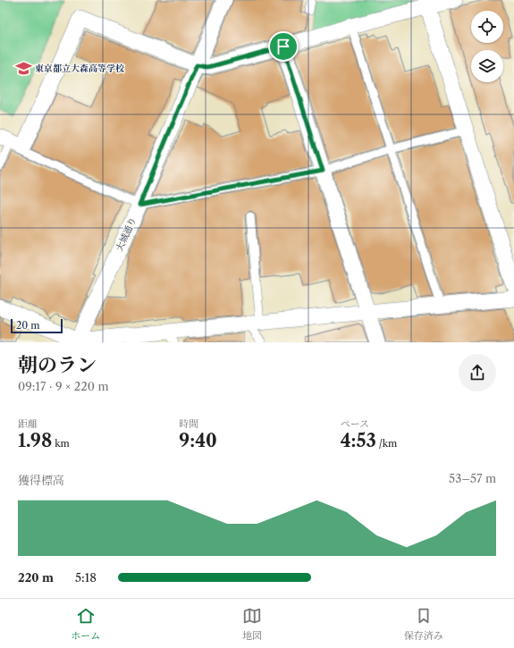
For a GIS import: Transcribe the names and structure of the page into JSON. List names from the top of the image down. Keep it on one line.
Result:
{"streets":{"street":["大城通り"]},"places":{"school or university":["東京都立大森高等学校"]},"scale_bar":"20 m","page":{"scale":"20 m","heading":["朝のラン","09:17 · 9 × 220 m"],"stats":[["距離","1.98 km"],["時間","9:40"],["ペース","4:53 /km"]],"chart":["獲得標高","53–57 m"],"list":[{"name":"220 m","note":"5:18"}],"tabs":["ホーム","地図","保存済み"]}}
